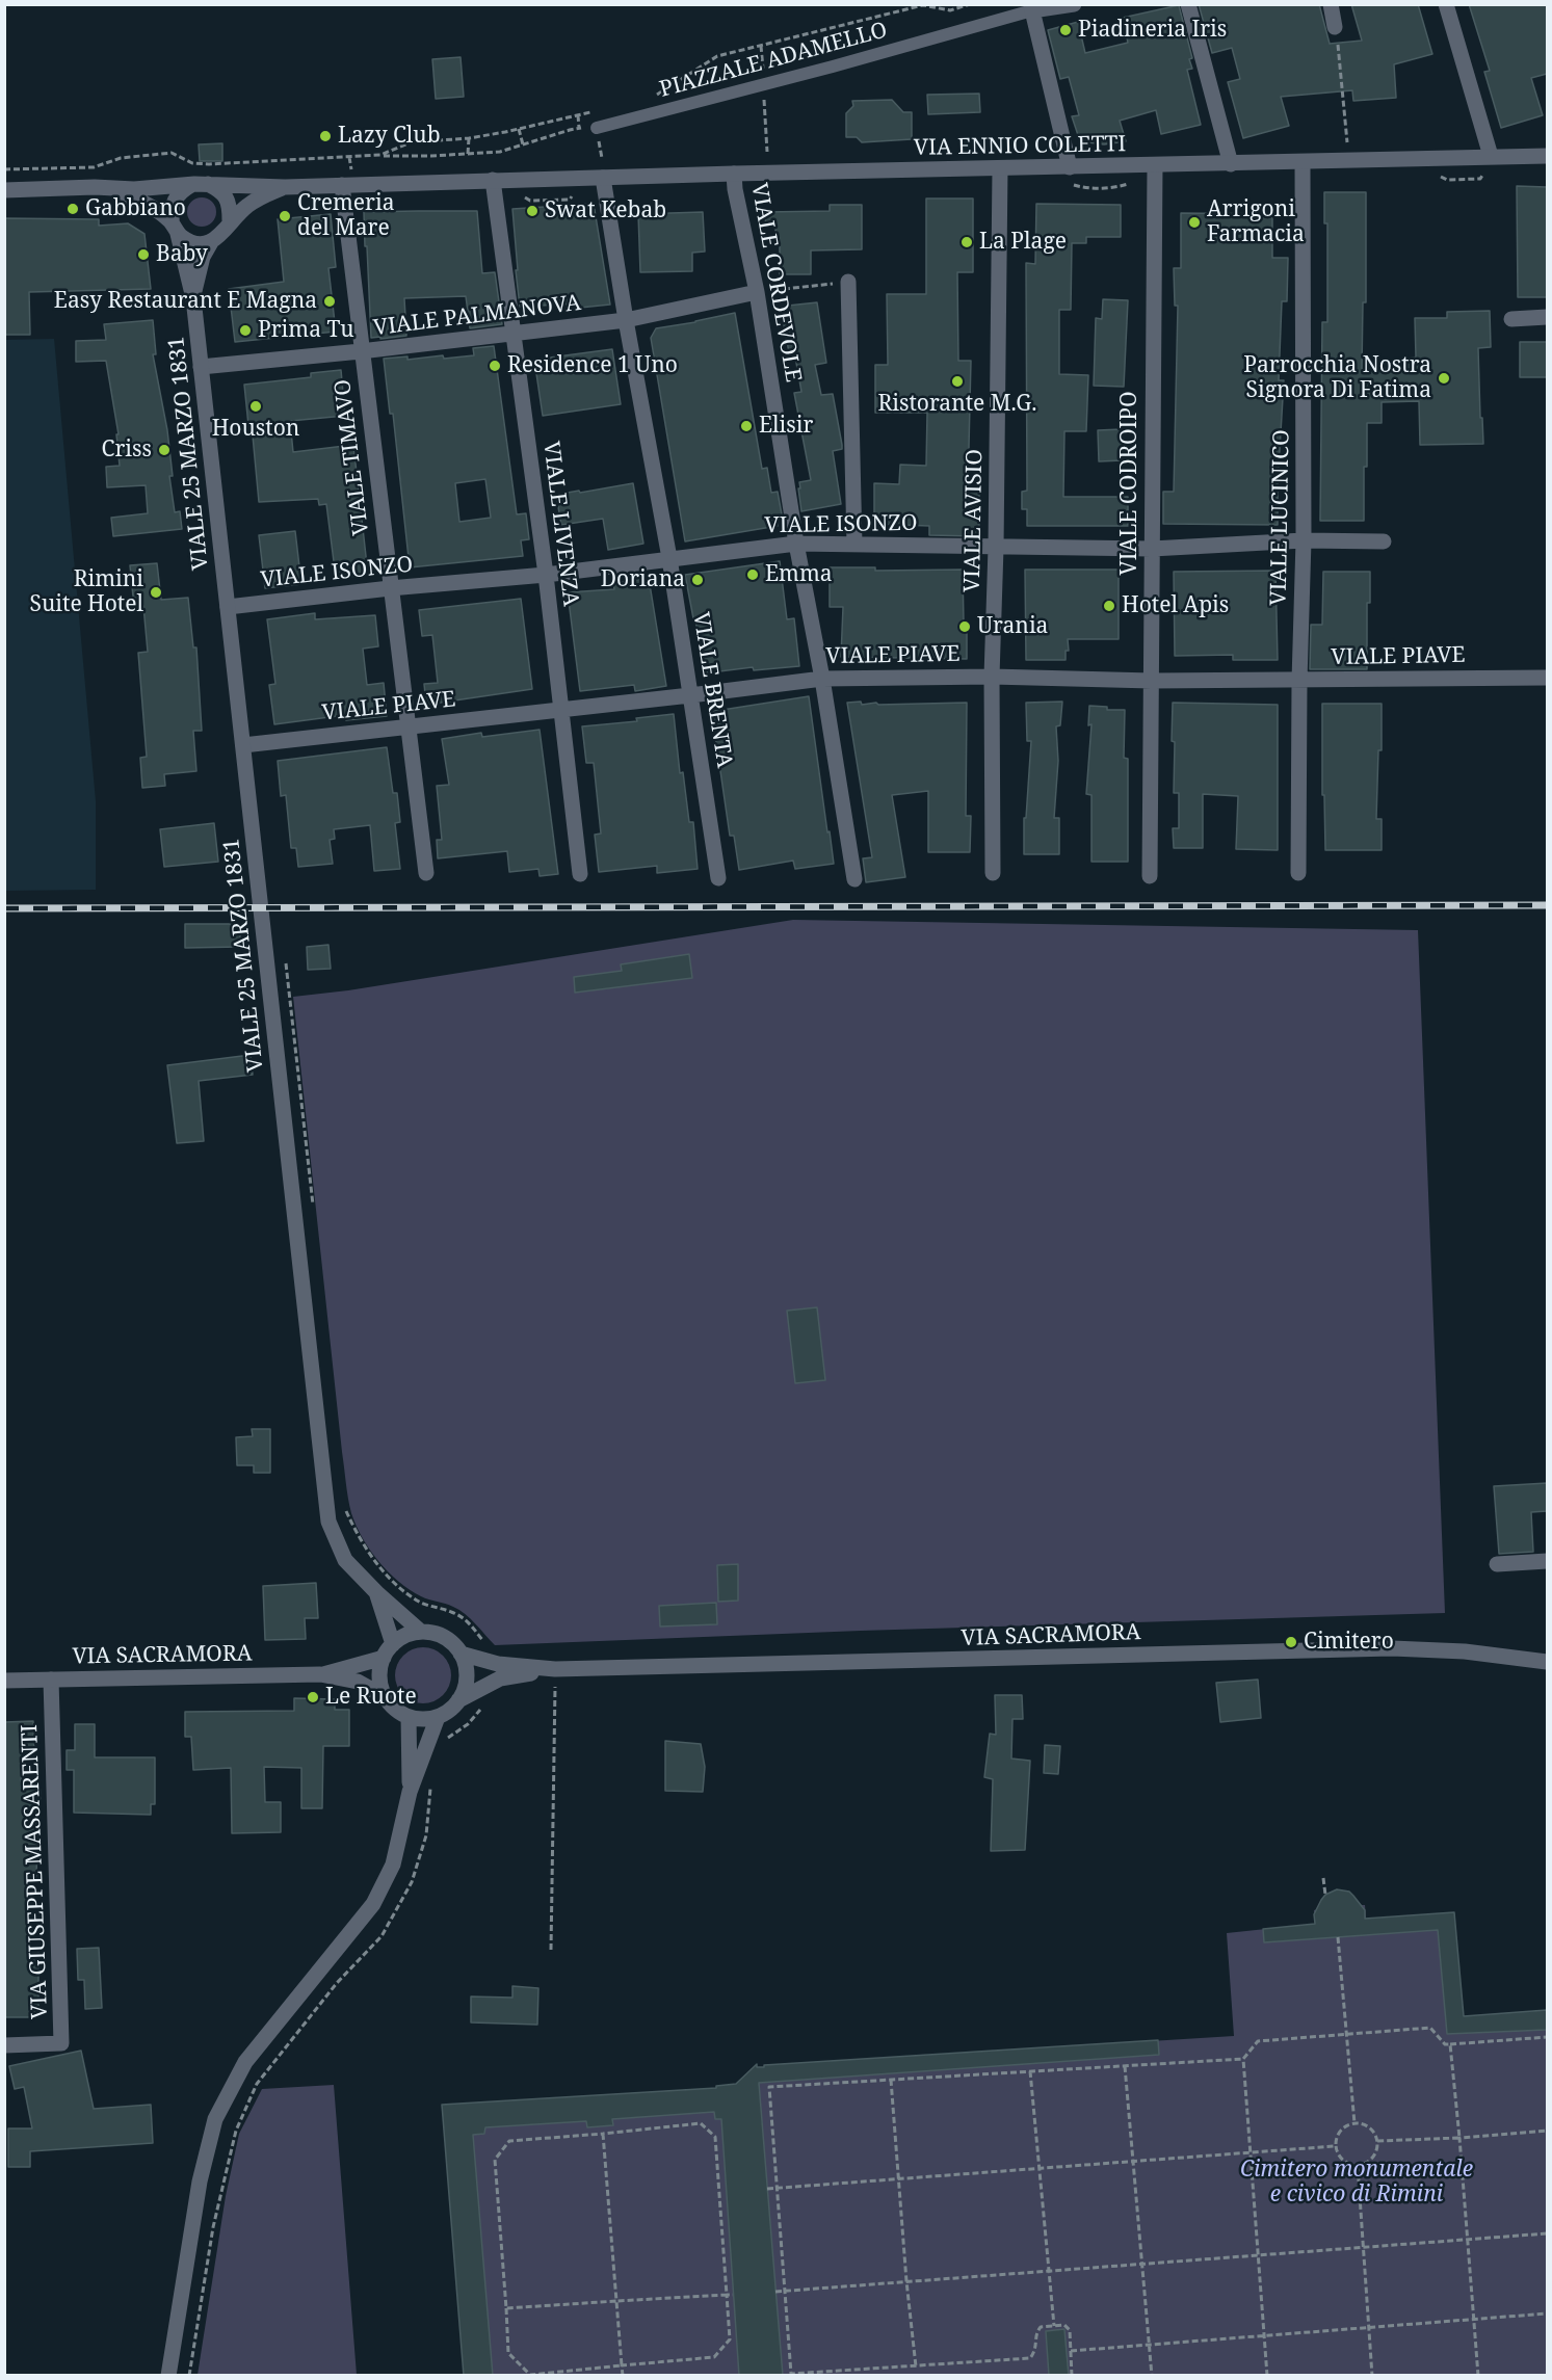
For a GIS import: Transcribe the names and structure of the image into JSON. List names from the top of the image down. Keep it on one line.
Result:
{"streets":{"street":["PIAZZALE ADAMELLO","VIA ENNIO COLETTI","VIALE CORDEVOLE","VIALE PALMANOVA","VIALE 25 MARZO 1831","VIALE TIMAVO","VIALE CODROIPO","VIALE LUCINICO","VIALE AVISIO","VIALE LIVENZA","VIALE ISONZO","VIALE PIAVE","VIALE BRENTA","VIA SACRAMORA","VIA GIUSEPPE MASSARENTI"]},"crossings":[["VIA ENNIO COLETTI","VIALE CORDEVOLE"],["VIA ENNIO COLETTI","VIALE 25 MARZO 1831"],["VIA ENNIO COLETTI","VIALE TIMAVO"],["VIA ENNIO COLETTI","VIALE CODROIPO"],["VIA ENNIO COLETTI","VIALE LUCINICO"],["VIA ENNIO COLETTI","VIALE AVISIO"],["VIA ENNIO COLETTI","VIALE LIVENZA"],["VIA ENNIO COLETTI","VIALE BRENTA"],["VIALE CORDEVOLE","VIALE PALMANOVA"],["VIALE CORDEVOLE","VIALE ISONZO"],["VIALE CORDEVOLE","VIALE PIAVE"],["VIALE PALMANOVA","VIALE 25 MARZO 1831"],["VIALE PALMANOVA","VIALE TIMAVO"],["VIALE PALMANOVA","VIALE LIVENZA"],["VIALE PALMANOVA","VIALE BRENTA"],["VIALE 25 MARZO 1831","VIALE ISONZO"],["VIALE 25 MARZO 1831","VIALE PIAVE"],["VIALE 25 MARZO 1831","VIA SACRAMORA"],["VIALE TIMAVO","VIALE ISONZO"],["VIALE TIMAVO","VIALE PIAVE"],["VIALE CODROIPO","VIALE ISONZO"],["VIALE CODROIPO","VIALE PIAVE"],["VIALE LUCINICO","VIALE ISONZO"],["VIALE LUCINICO","VIALE PIAVE"],["VIALE AVISIO","VIALE ISONZO"],["VIALE AVISIO","VIALE PIAVE"],["VIALE LIVENZA","VIALE ISONZO"],["VIALE LIVENZA","VIALE PIAVE"],["VIALE ISONZO","VIALE BRENTA"],["VIALE PIAVE","VIALE BRENTA"],["VIA SACRAMORA","VIA GIUSEPPE MASSARENTI"]],"parks":["Cimitero monumentale e civico di Rimini"],"places":["Piadineria Iris","Lazy Club","Gabbiano","Swat Kebab","Cremeria del Mare","Arrigoni Farmacia","La Plage","Baby","Easy Restaurant E Magna","Prima Tu","Residence 1 Uno","Parrocchia Nostra Signora Di Fatima","Ristorante M.G.","Houston","Elisir","Criss","Emma","Doriana","Rimini Suite Hotel","Hotel Apis","Urania","Cimitero","Le Ruote"]}
